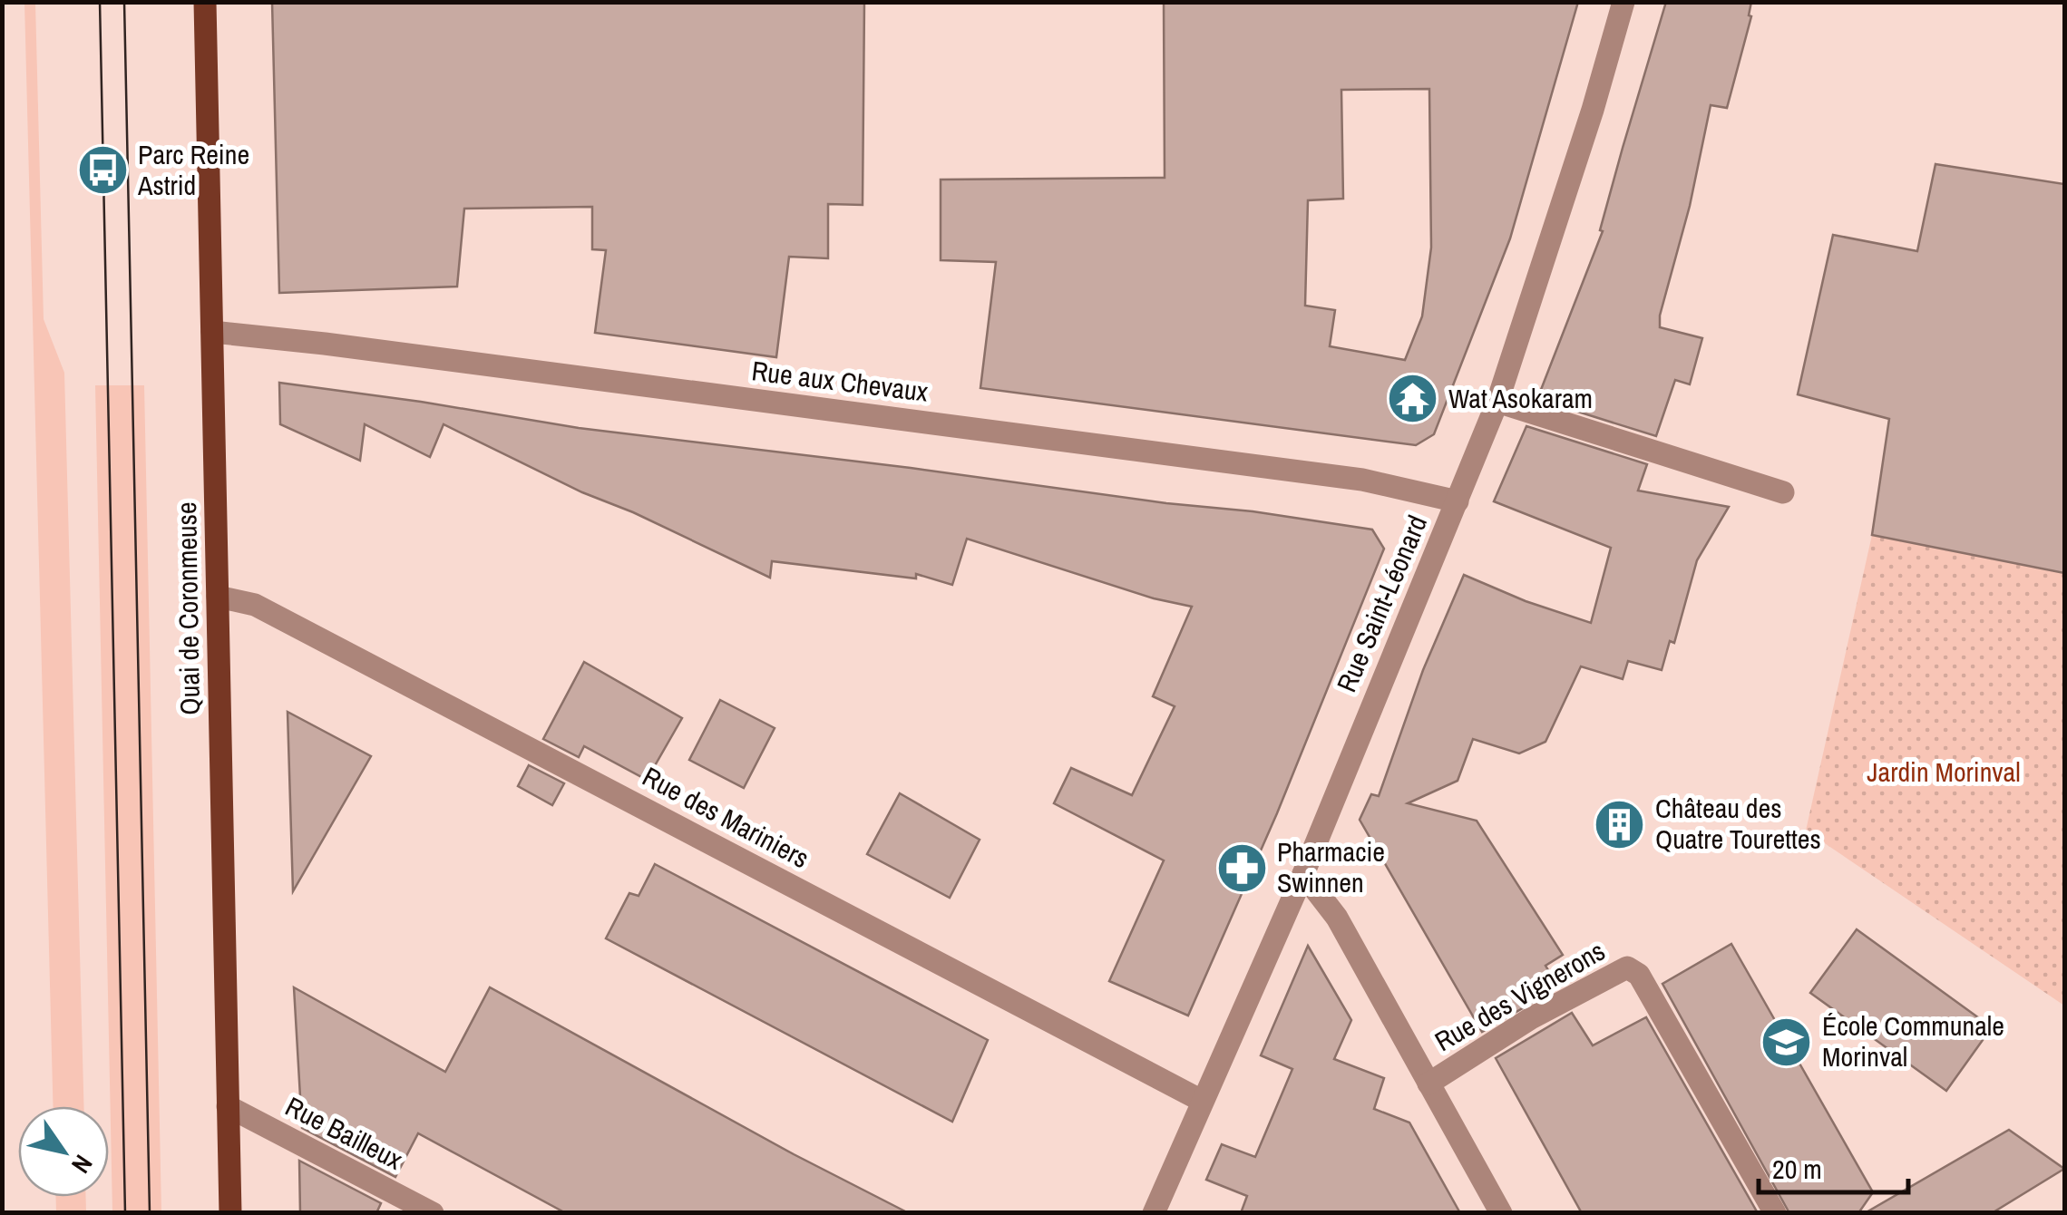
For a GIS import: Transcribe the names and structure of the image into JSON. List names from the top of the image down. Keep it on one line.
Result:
{"streets":{"main road":["Quai de Coronmeuse"],"street":["Rue aux Chevaux","Rue Saint-Léonard","Rue des Mariniers","Rue des Vignerons","Rue Bailleux"]},"crossings":[["Rue aux Chevaux","Rue Saint-Léonard"],["Rue aux Chevaux","Quai de Coronmeuse"],["Rue Saint-Léonard","Rue des Mariniers"],["Quai de Coronmeuse","Rue des Mariniers"],["Quai de Coronmeuse","Rue Bailleux"]],"parks":["Jardin Morinval"],"places":{"bus stop":["Parc Reine Astrid"],"temple":["Wat Asokaram"],"building":["Château des Quatre Tourettes"],"pharmacy":["Pharmacie Swinnen"],"school or university":["École Communale Morinval"]},"scale_bar":"20 m","north":"bottom right"}
